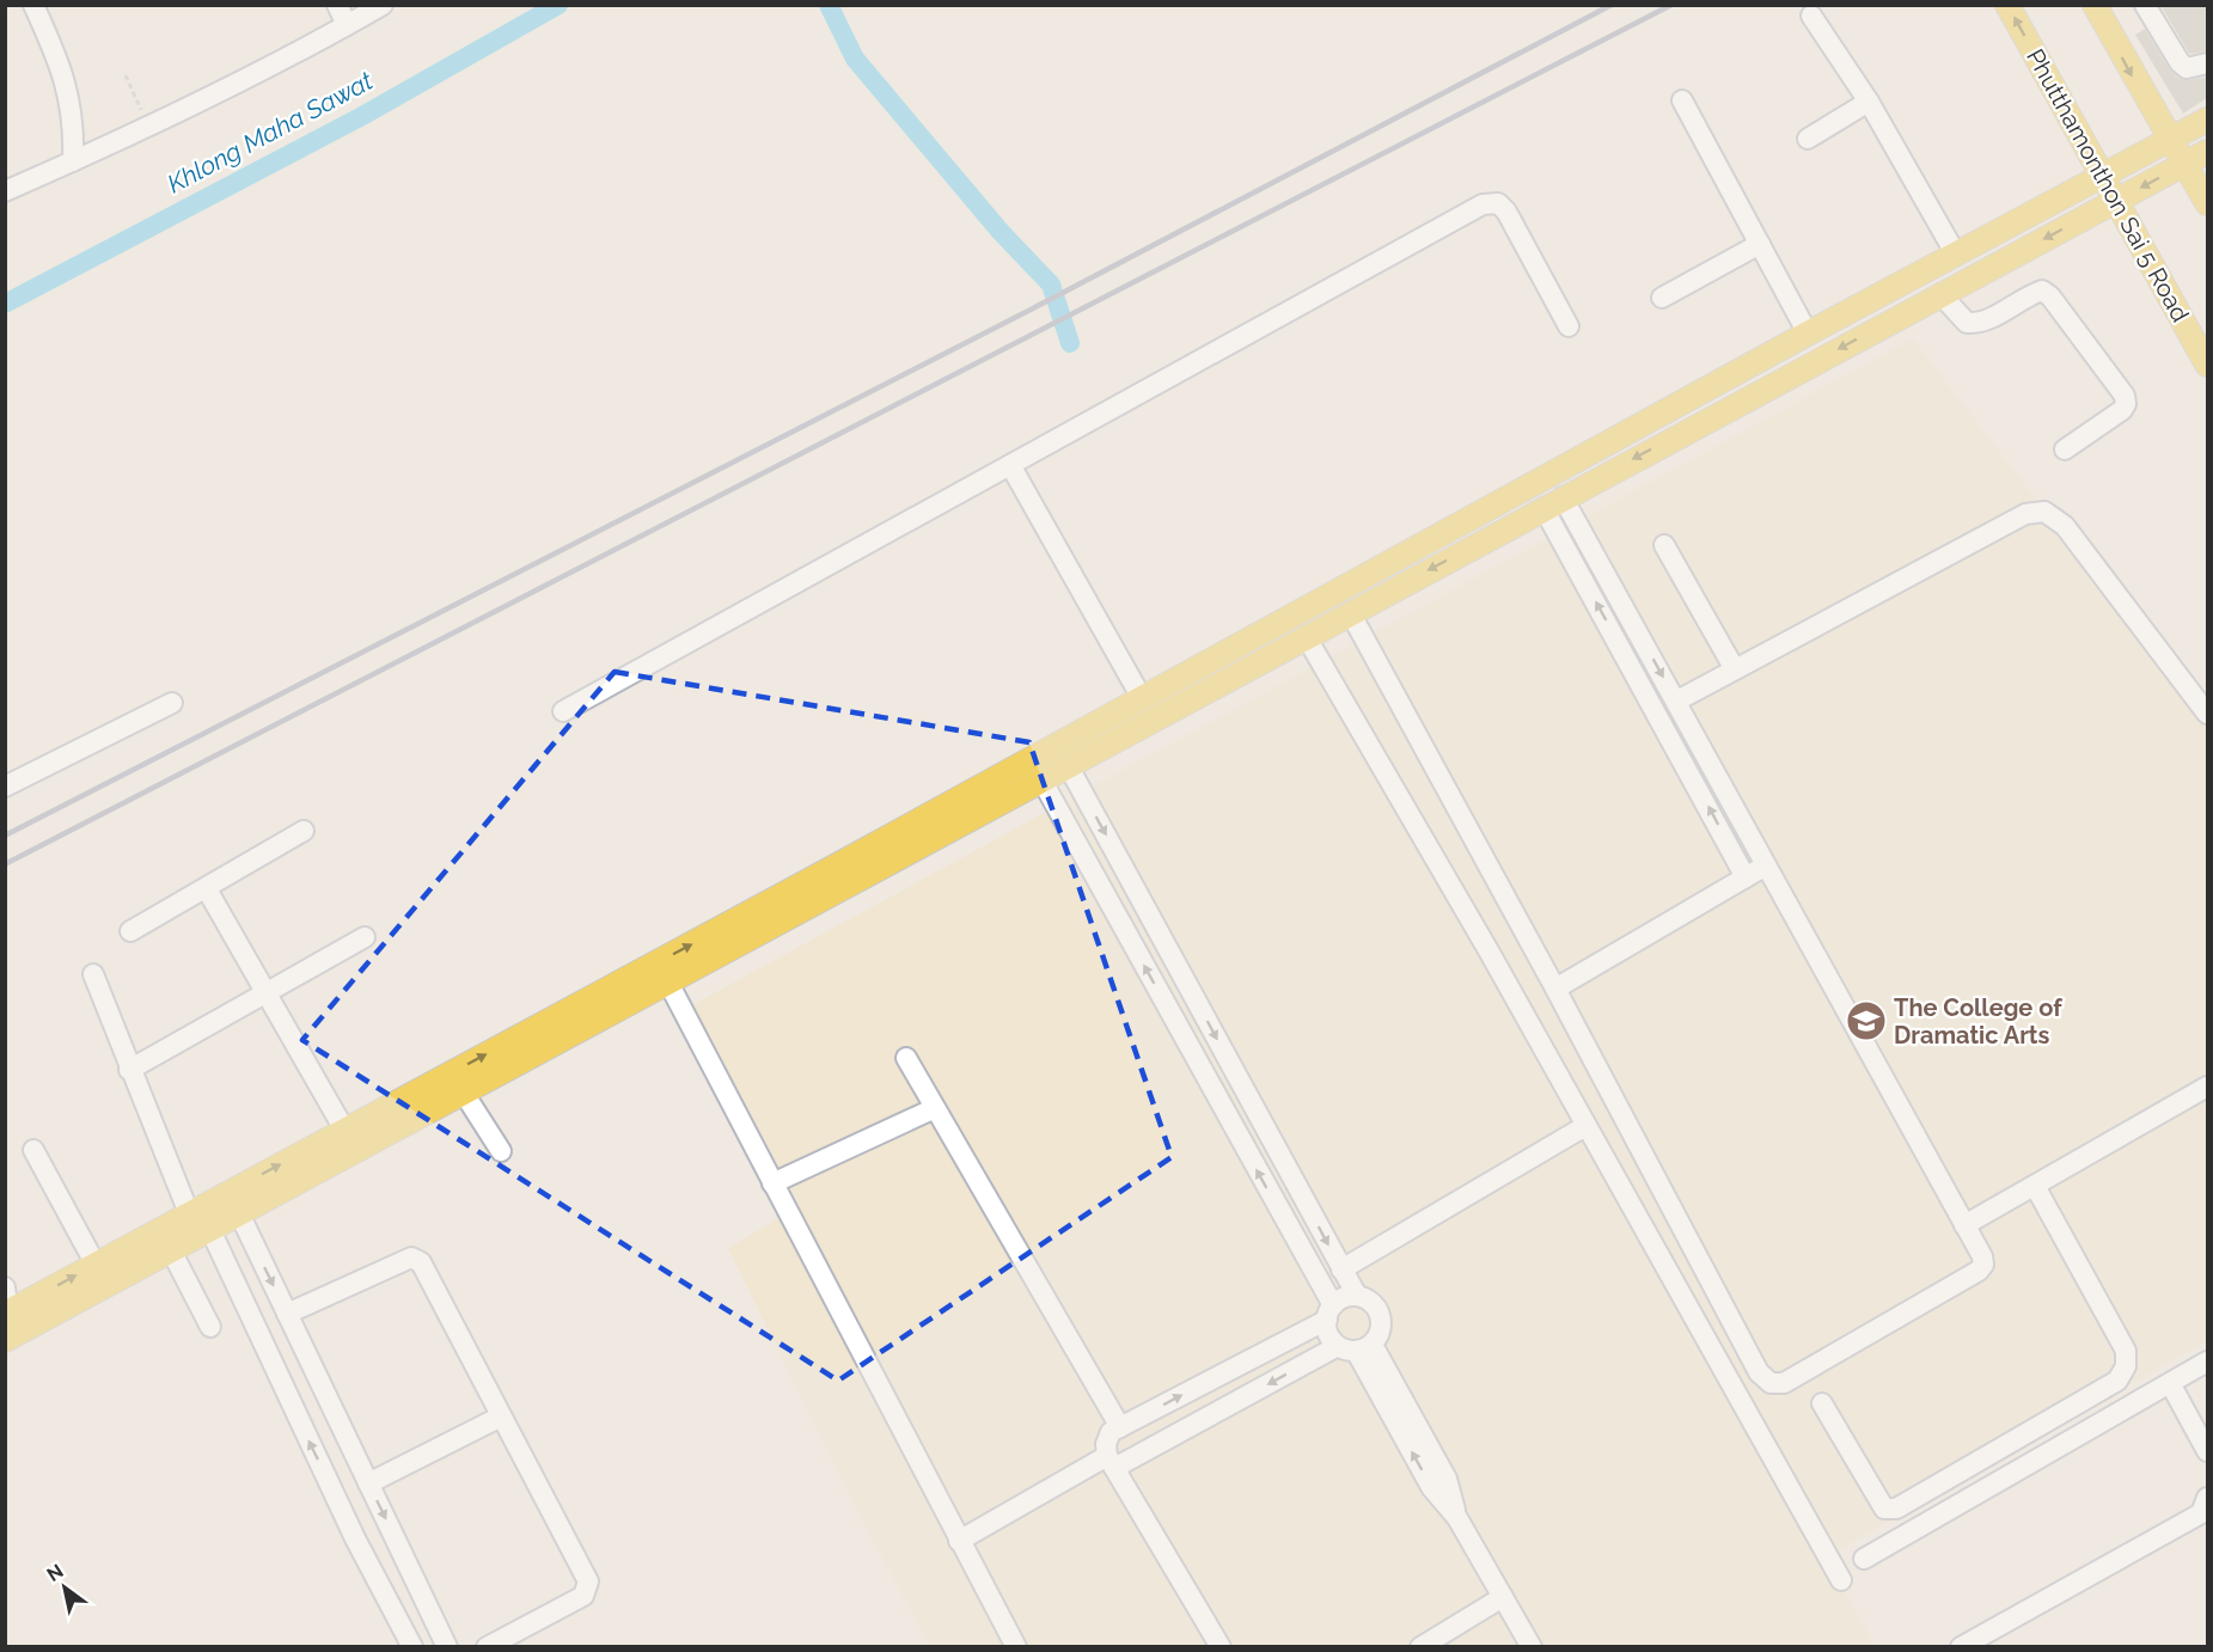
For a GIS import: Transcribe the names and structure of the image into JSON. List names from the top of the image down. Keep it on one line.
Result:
{"streets":{"main road":["Phutthamonthon Sai 5 Road"]},"water":["Khlong Maha Sawat"],"places":{"school or university":["The College of Dramatic Arts"]},"north":"top left"}
